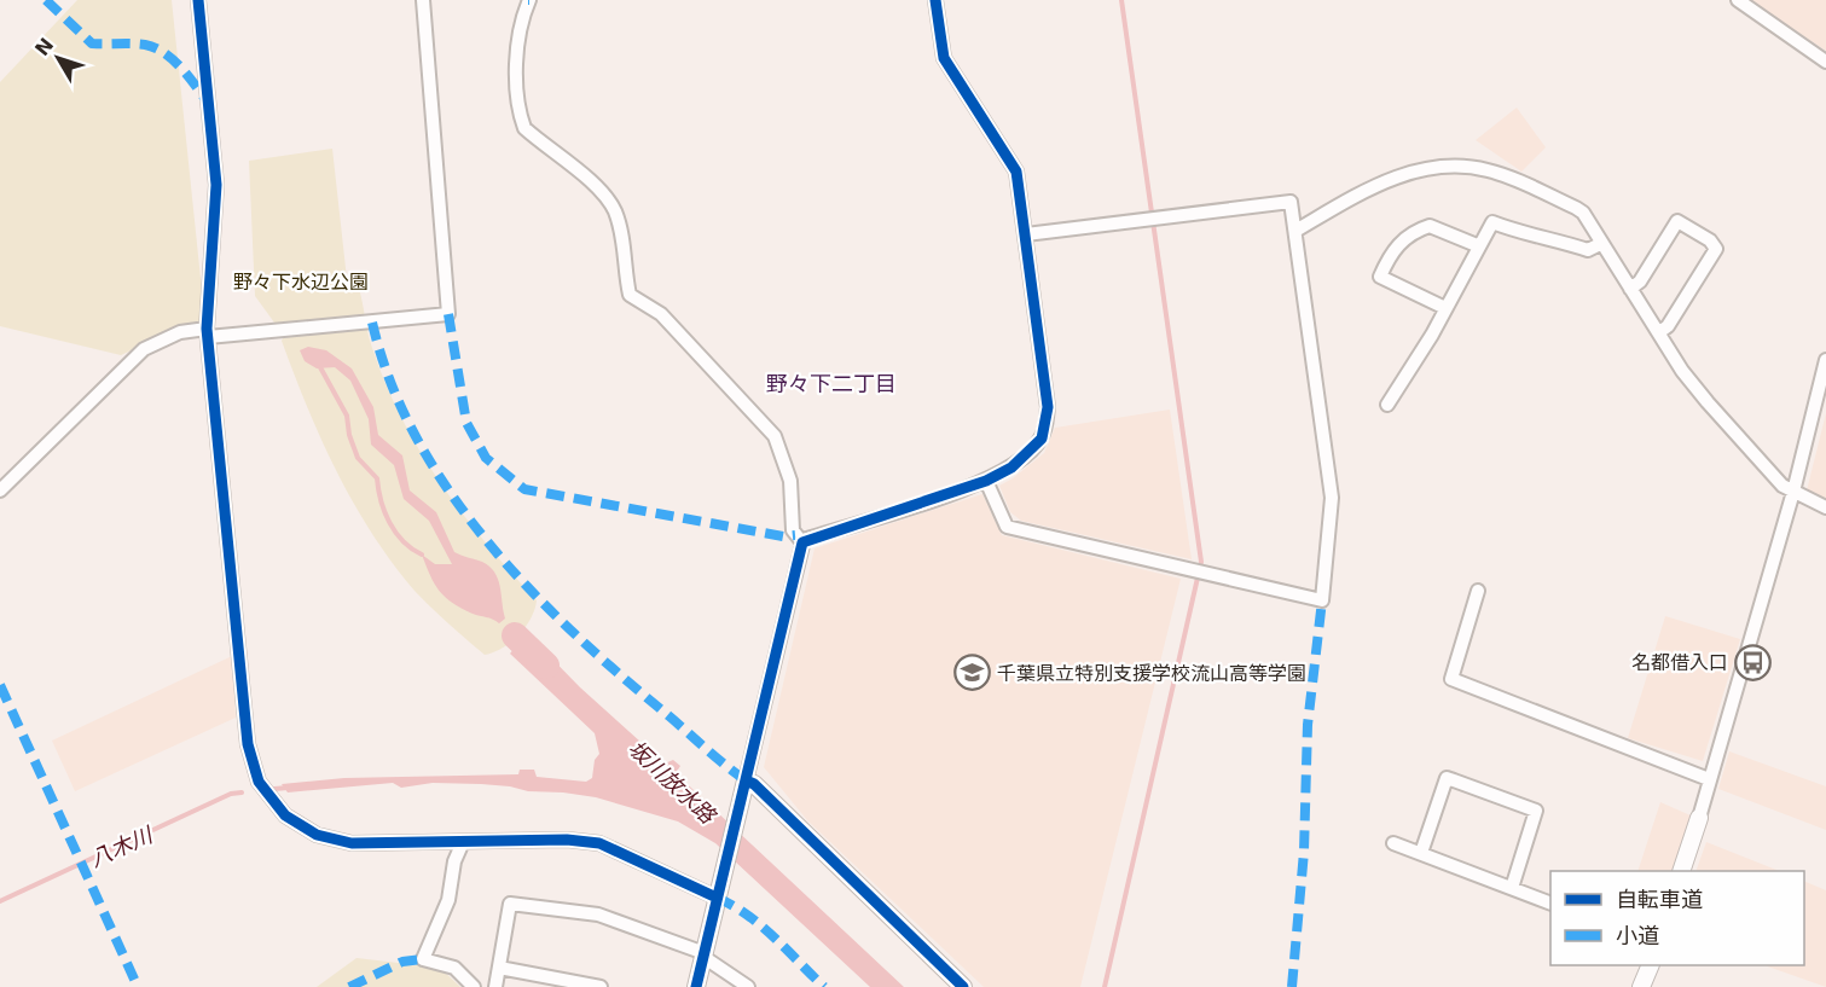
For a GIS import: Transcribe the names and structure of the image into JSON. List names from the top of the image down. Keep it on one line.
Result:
{"districts":["野々下二丁目"],"water":["坂川放水路","八木川"],"parks":["野々下水辺公園"],"places":{"bus stop":["名都借入口"],"school or university":["千葉県立特別支援学校流山高等学園"]},"legend":["自転車道","小道"],"north":"top left"}
